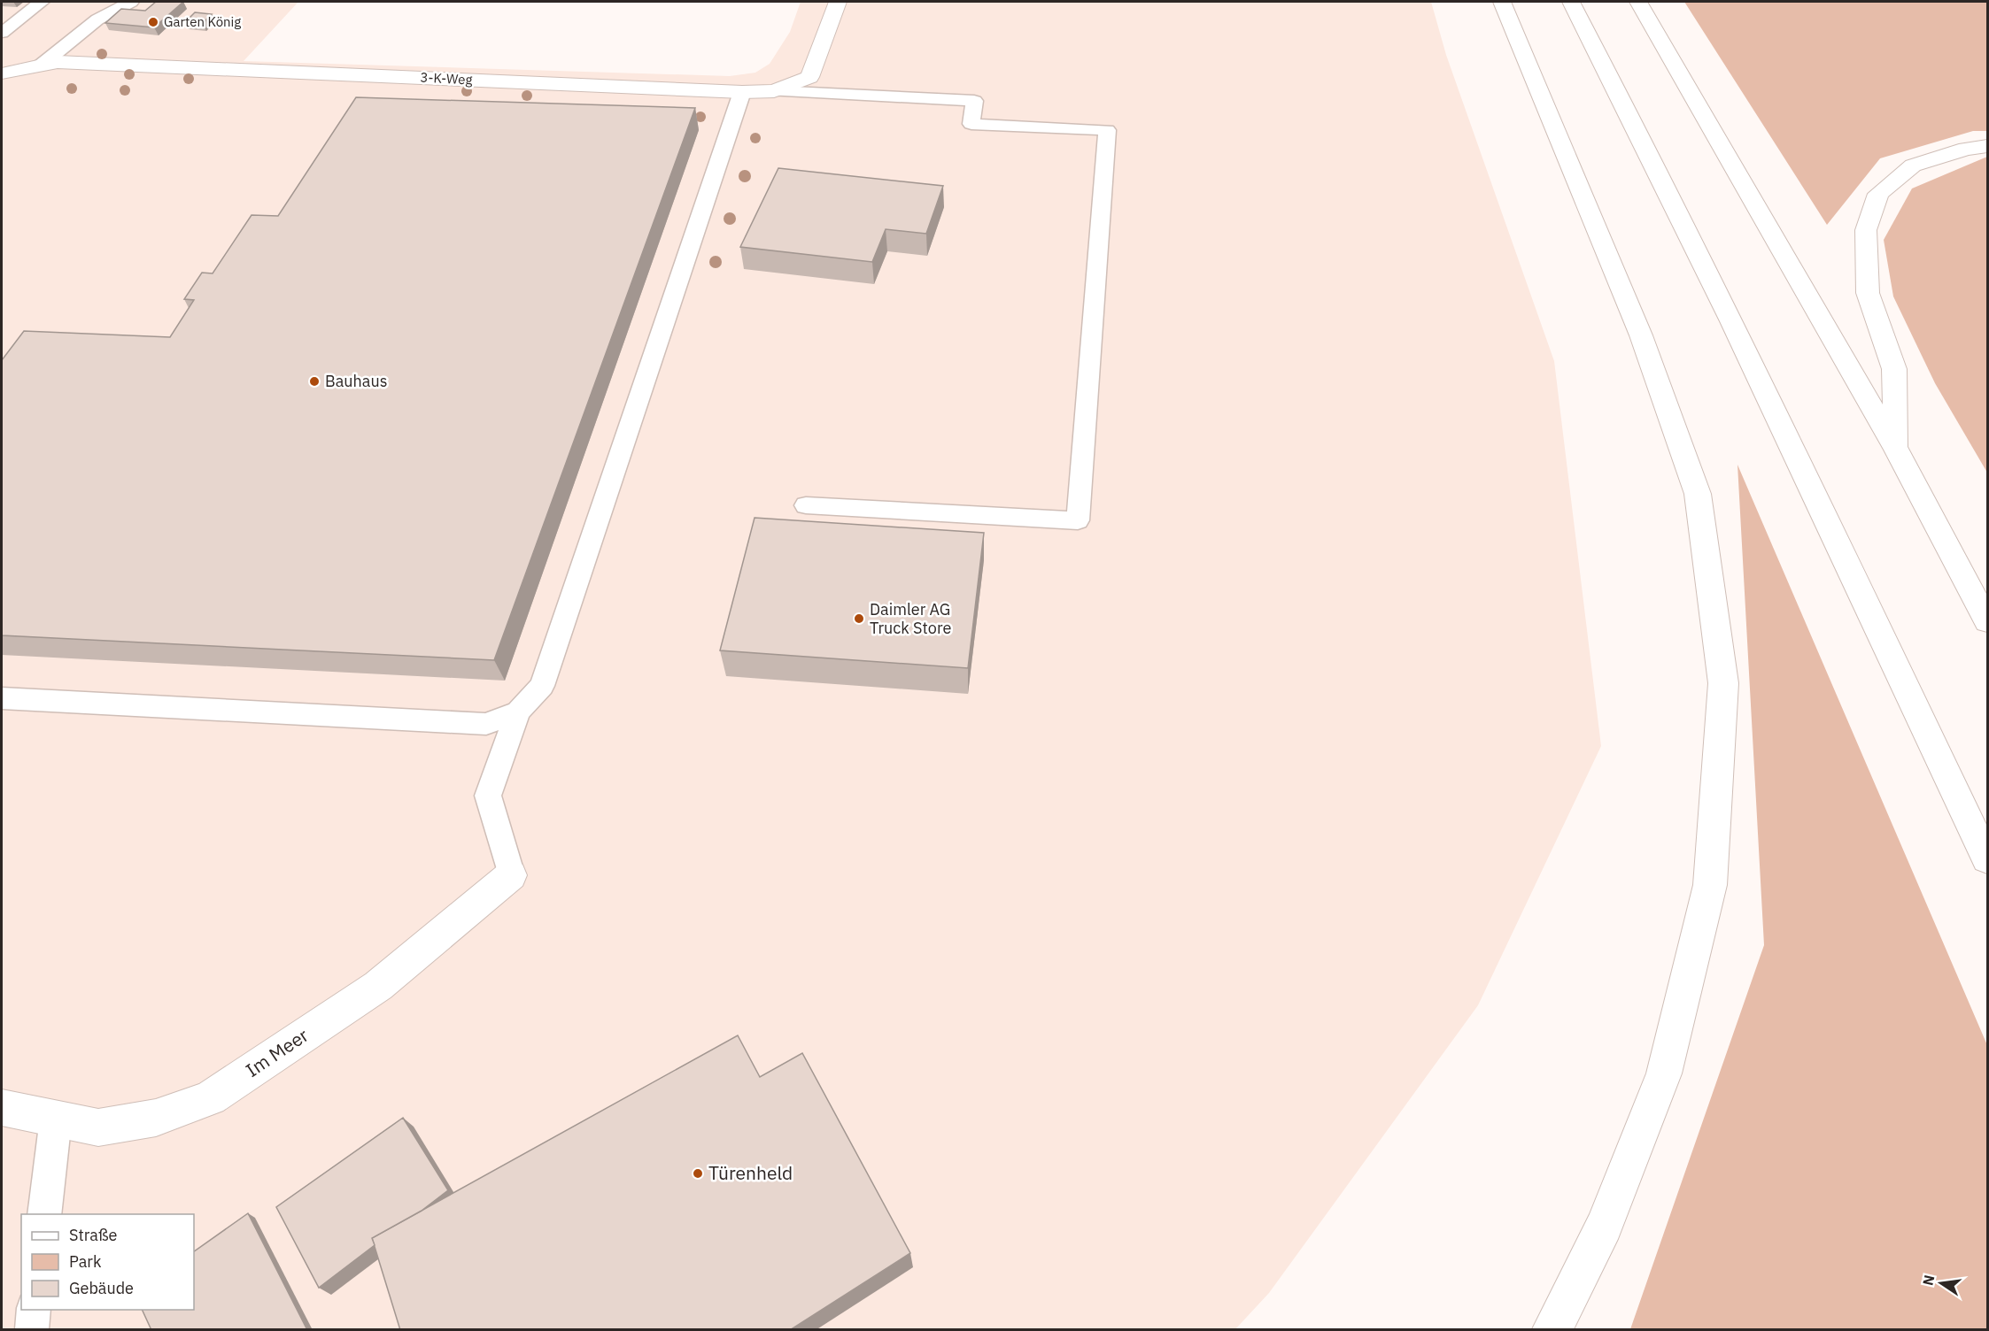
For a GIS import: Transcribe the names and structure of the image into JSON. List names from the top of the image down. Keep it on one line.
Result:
{"streets":{"main road":["3-K-Weg","Im Meer"]},"places":["Garten König","Bauhaus","Daimler AG Truck Store","Türenheld"],"legend":["Straße","Park","Gebäude"],"north":"left"}
